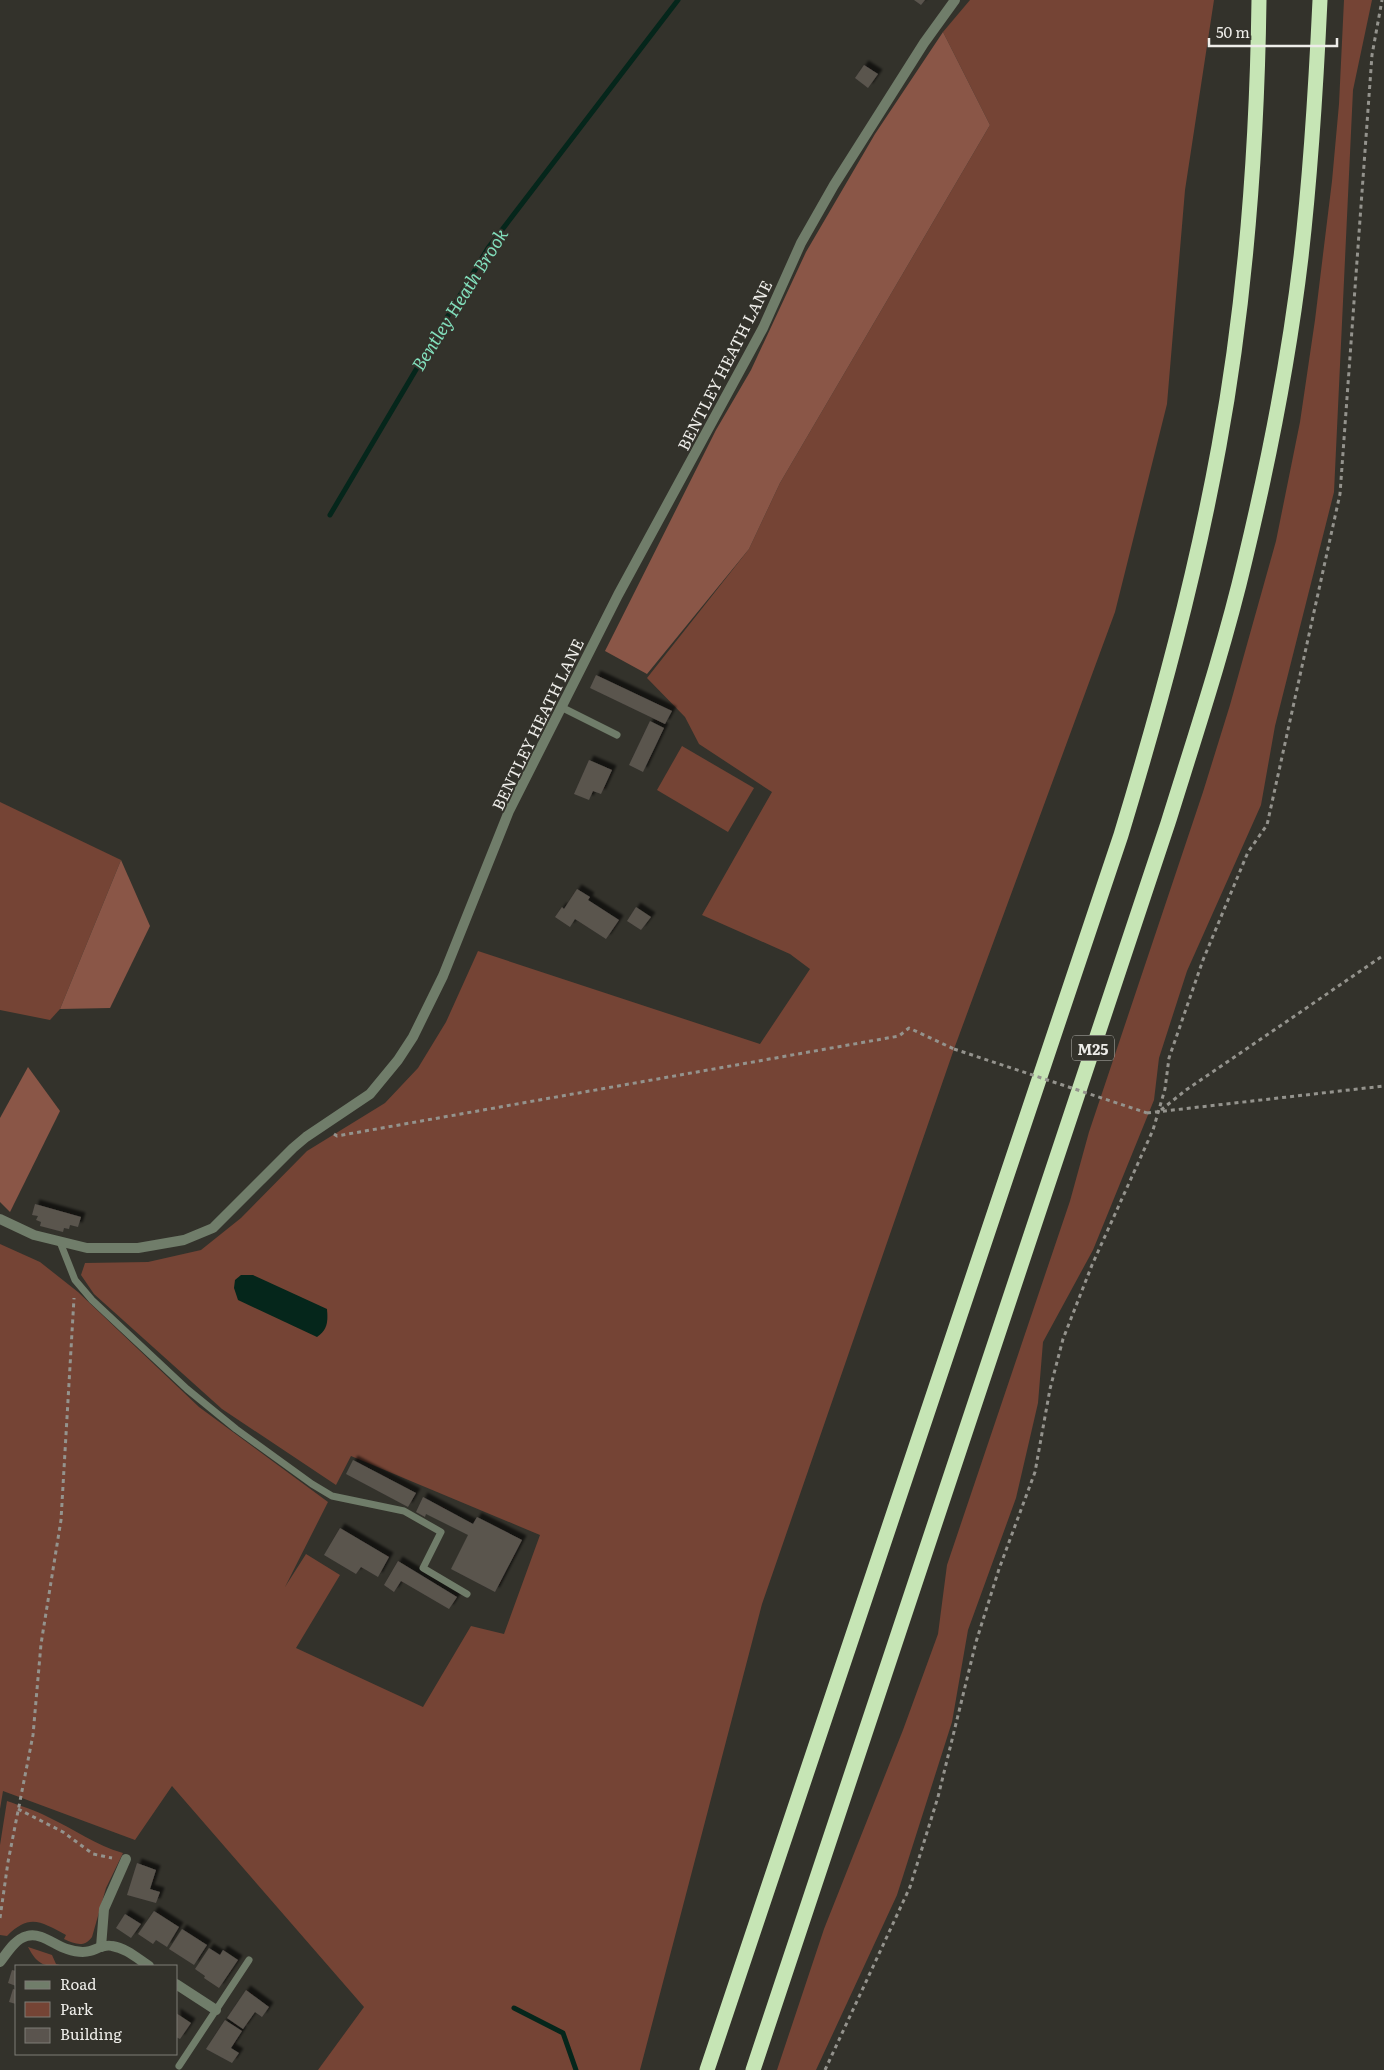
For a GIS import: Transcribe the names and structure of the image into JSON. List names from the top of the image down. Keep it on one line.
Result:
{"streets":{"highway":["M25"],"street":["BENTLEY HEATH LANE"]},"water":["Bentley Heath Brook"],"legend":["Road","Park","Building"],"scale_bar":"50 m"}
